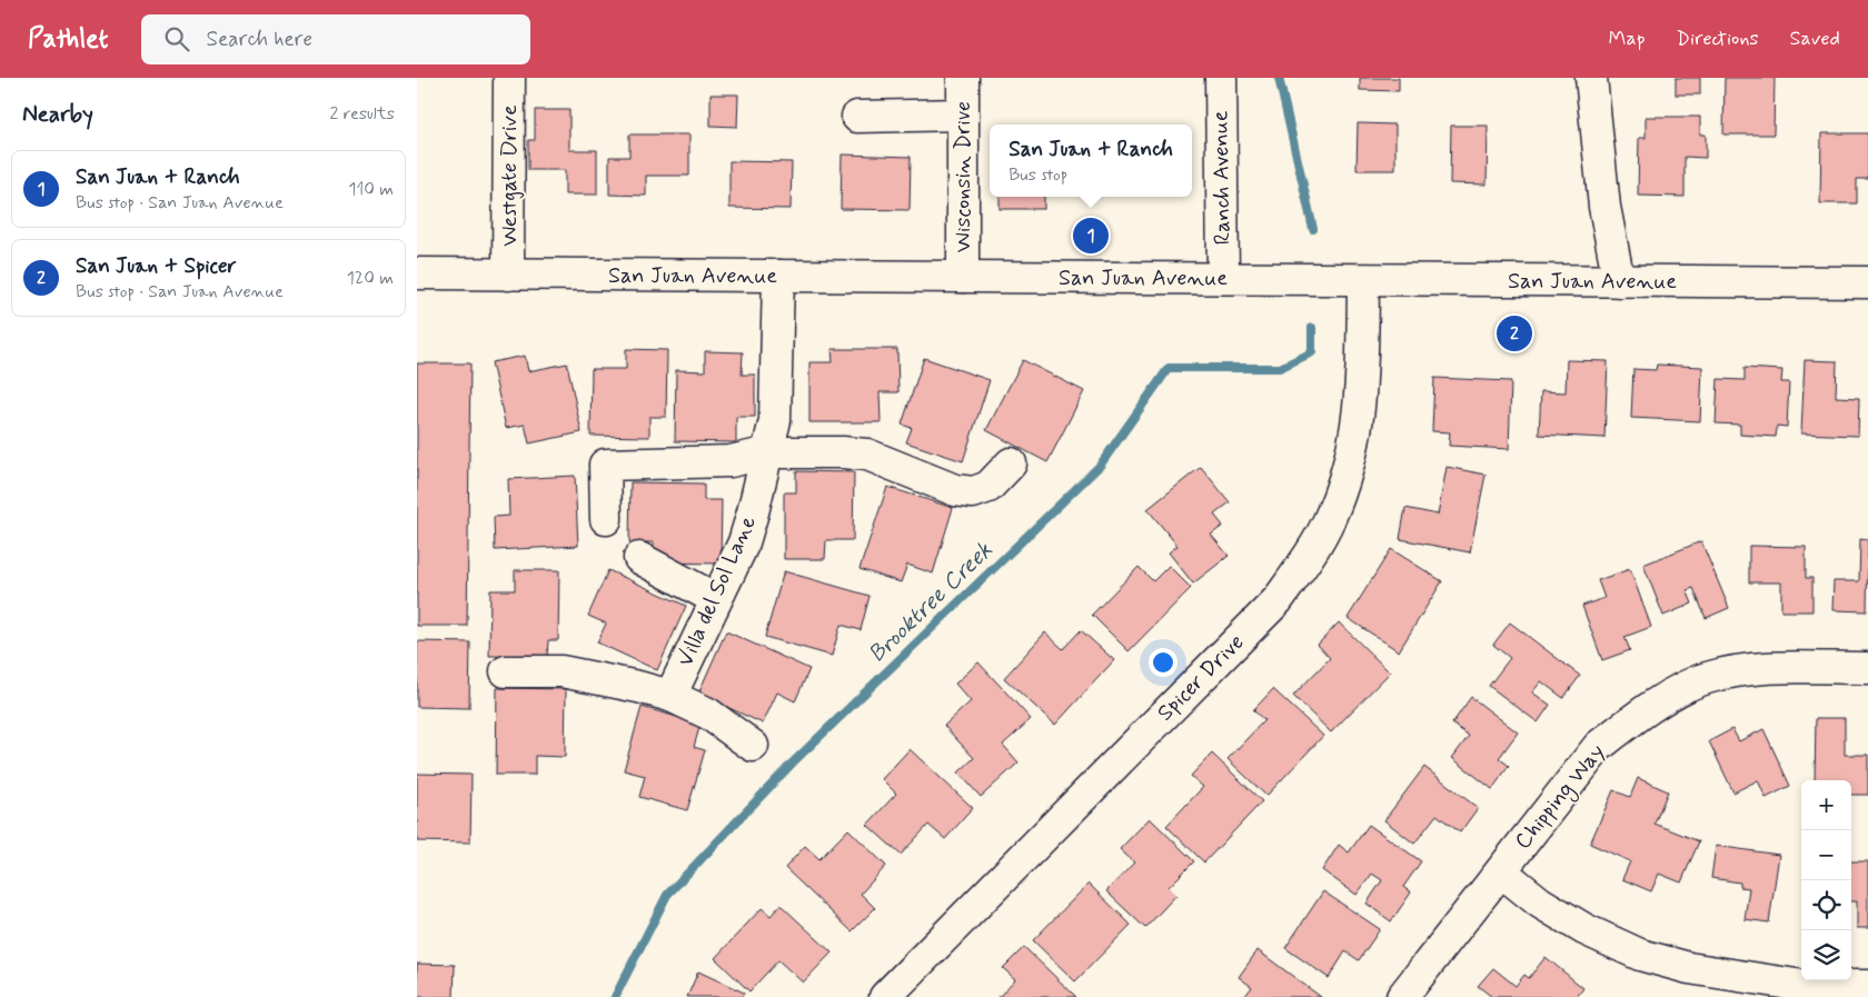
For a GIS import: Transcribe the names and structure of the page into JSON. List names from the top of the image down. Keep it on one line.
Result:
{"streets":{"street":["Westgate Drive","Wisconsin Drive","Ranch Avenue","San Juan Avenue","Villa del Sol Lane","Spicer Drive","Chipping Way"]},"crossings":[["Westgate Drive","San Juan Avenue"],["Wisconsin Drive","San Juan Avenue"],["Ranch Avenue","San Juan Avenue"],["San Juan Avenue","Villa del Sol Lane"],["San Juan Avenue","Spicer Drive"]],"water":["Brooktree Creek"],"page":{"header":"Pathlet","search":"Search here","nav":["Map","Directions","Saved"],"heading":["Nearby","2 results"],"popup":["San Juan + Ranch","Bus stop"],"list":[{"mark":"1","name":"San Juan + Ranch","note":"Bus stop · San Juan Avenue","value":"110 m"},{"mark":"2","name":"San Juan + Spicer","note":"Bus stop · San Juan Avenue","value":"120 m"}],"pins":["1","2"],"map_buttons":["+","−"]}}
